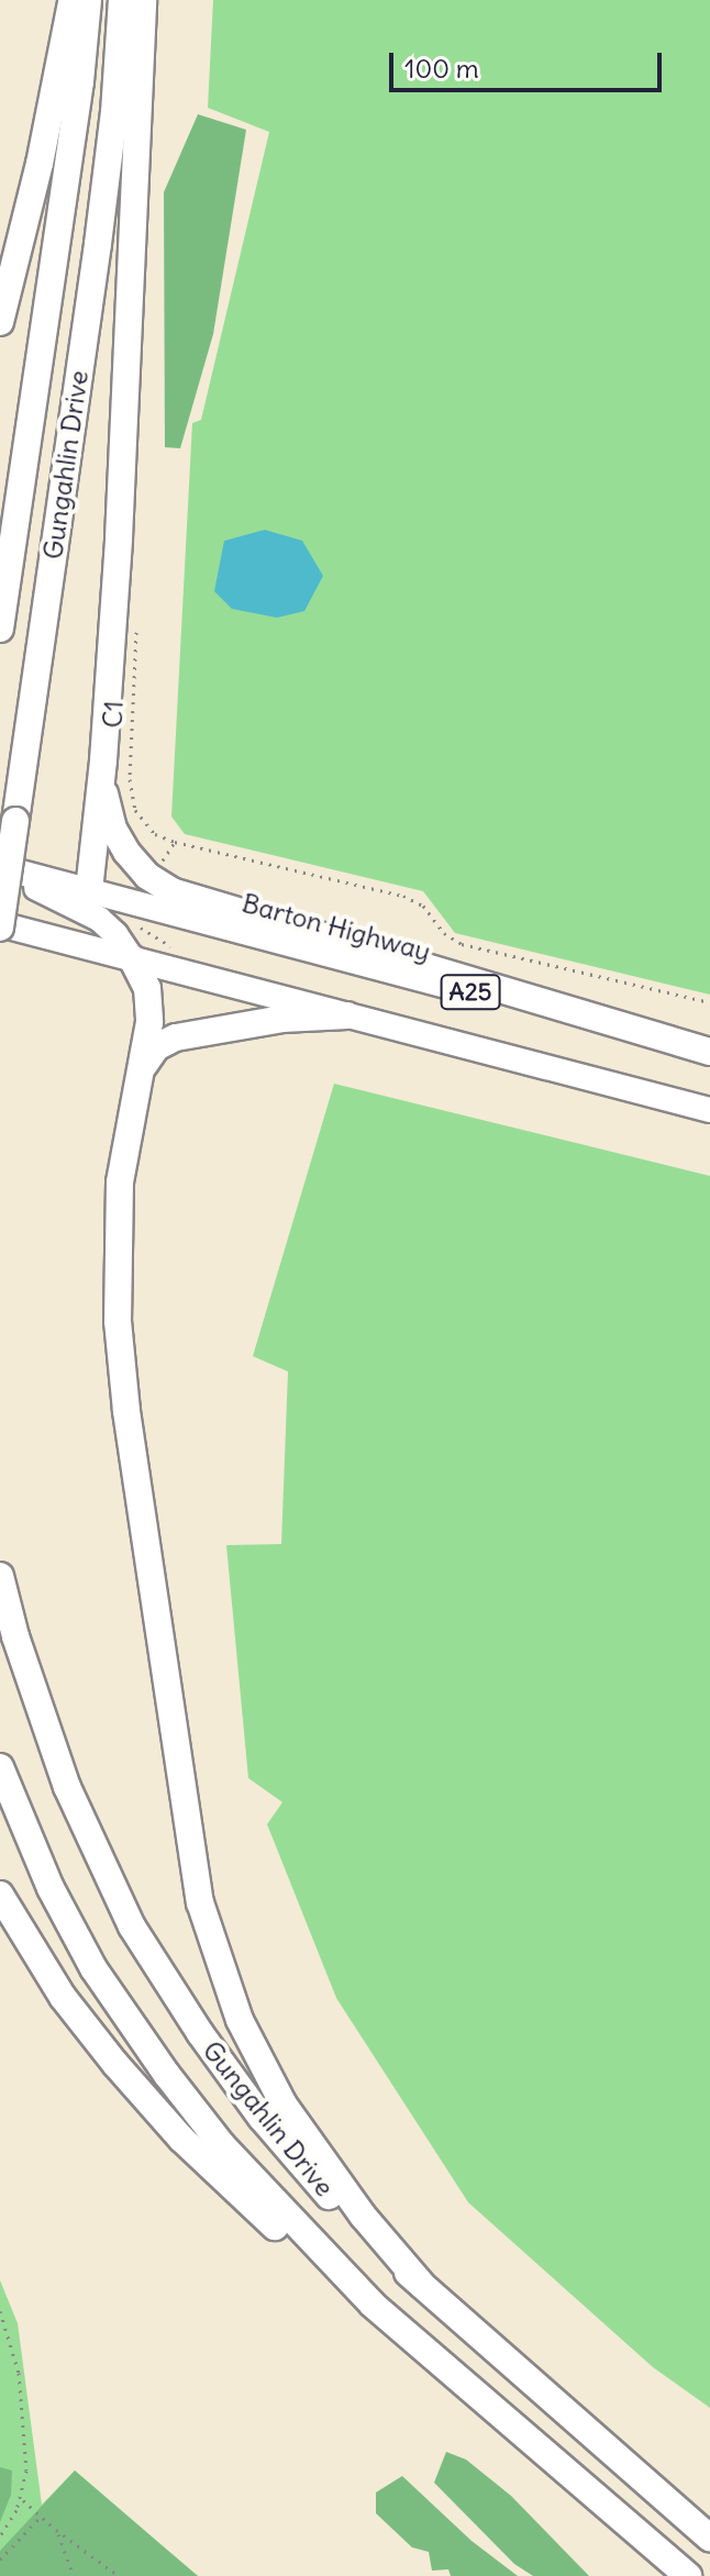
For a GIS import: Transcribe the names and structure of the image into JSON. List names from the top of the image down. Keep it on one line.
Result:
{"streets":{"highway":["Gungahlin Drive","Barton Highway","A25"],"path":["C1"]},"crossings":[["Gungahlin Drive","A25"]],"scale_bar":"100 m"}
